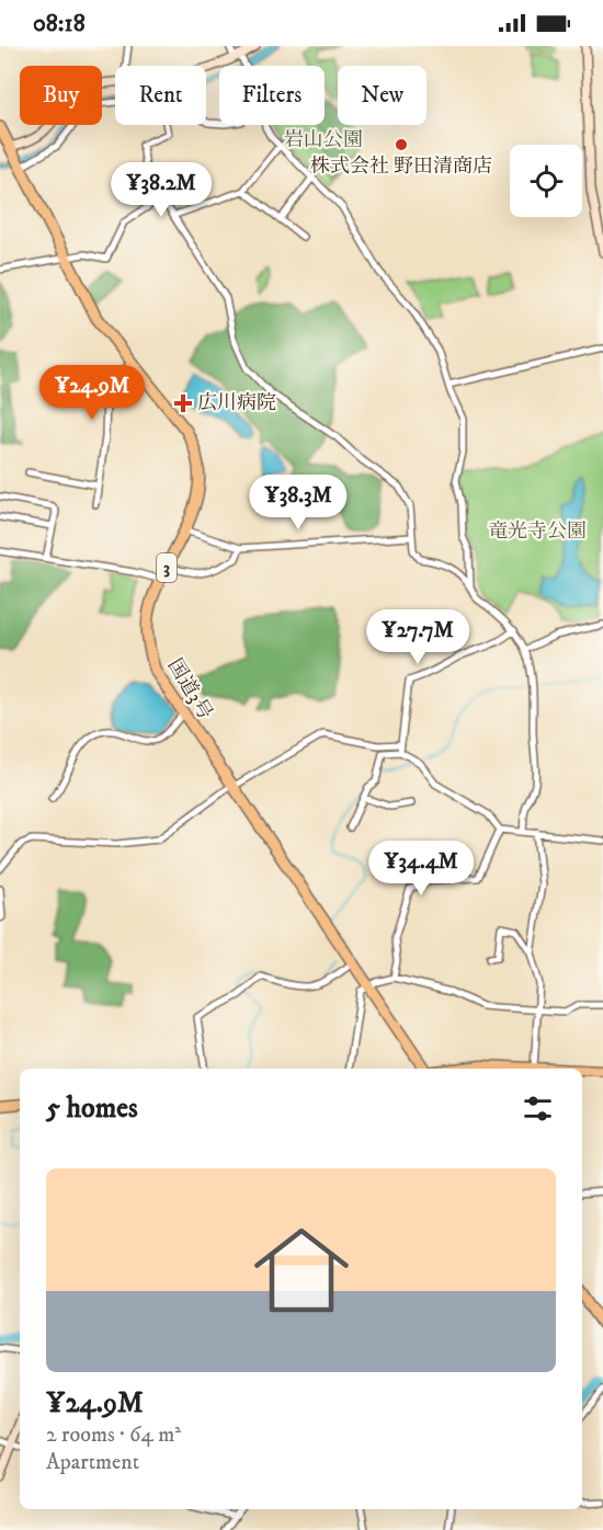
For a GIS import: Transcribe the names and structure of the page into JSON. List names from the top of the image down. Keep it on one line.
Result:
{"streets":{"highway":["3","国道3号"]},"parks":["岩山公園","竜光寺公園"],"places":{"other":["株式会社 野田清商店"],"health":["広川病院"]},"page":{"status":"08:18","chip":["Buy","Rent","Filters","New"],"price":["¥38.2M","¥24.9M","¥38.3M","¥27.7M","¥34.4M"],"heading":"5 homes","list":[{"name":"¥24.9M","note":"2 rooms · 64 m² · Apartment"}]}}
